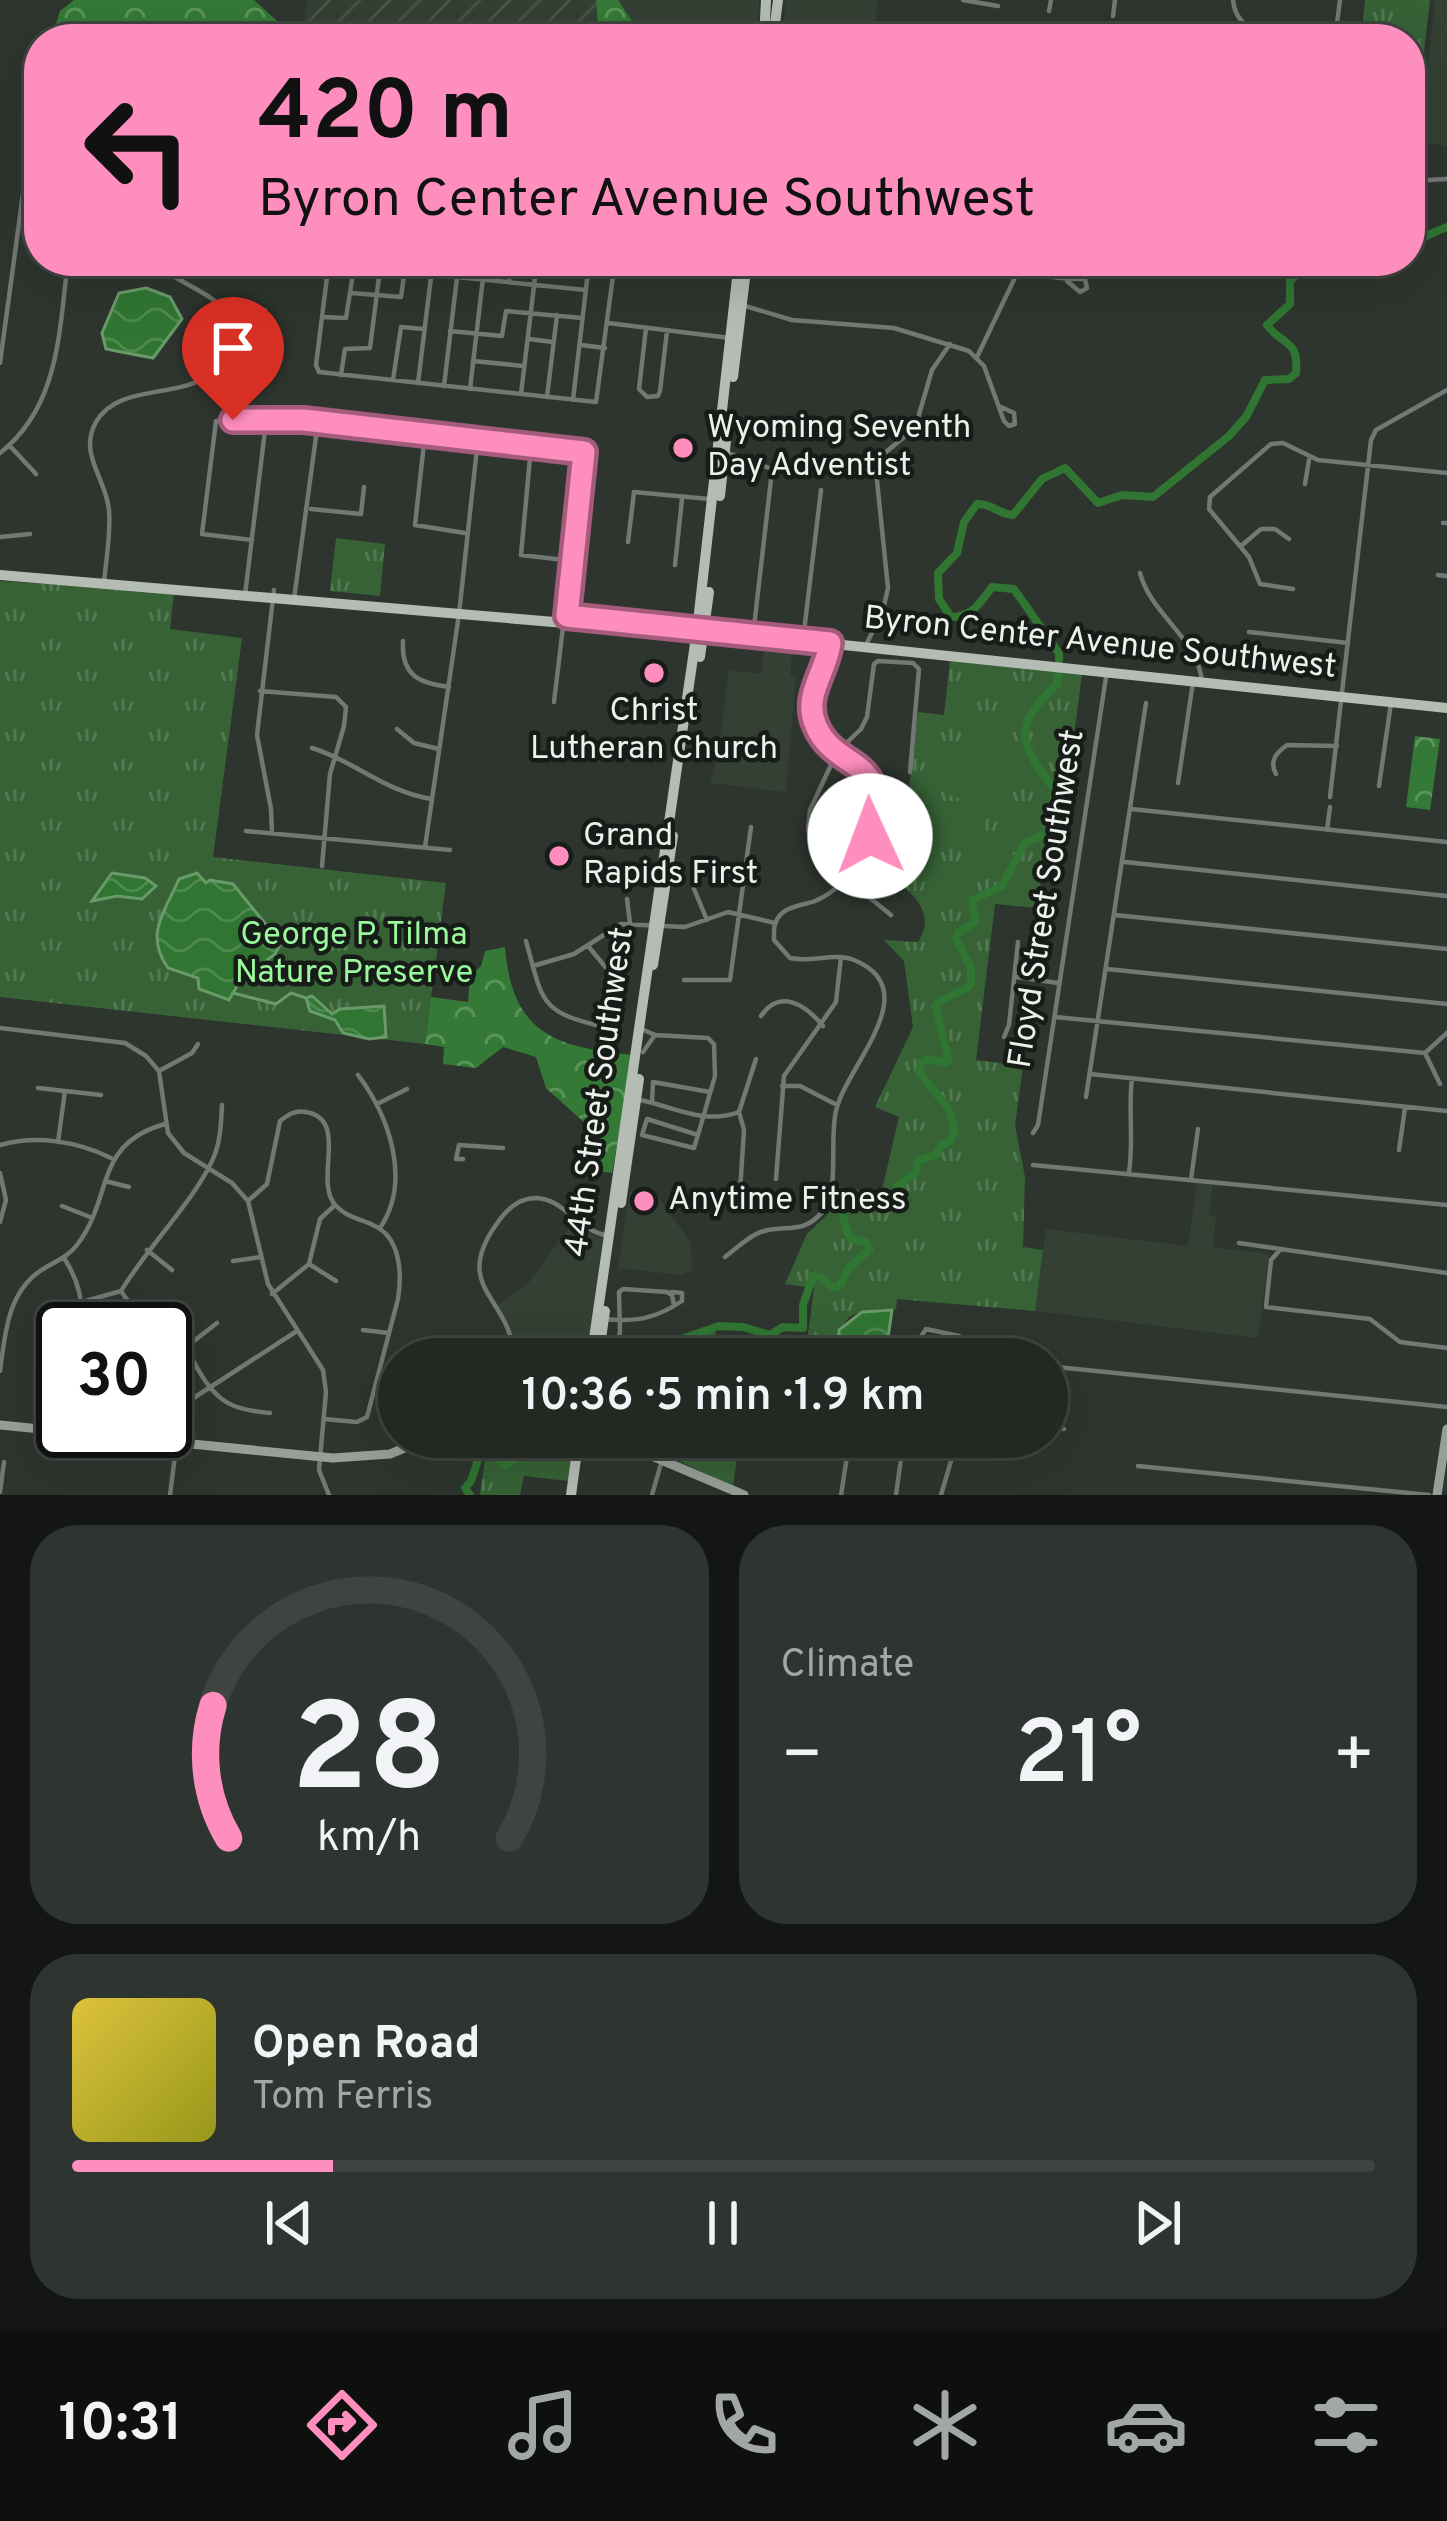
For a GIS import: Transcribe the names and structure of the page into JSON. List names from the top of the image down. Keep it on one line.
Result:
{"streets":{"main road":["Byron Center Avenue Southwest","44th Street Southwest"],"street":["Floyd Street Southwest"]},"crossings":[["Byron Center Avenue Southwest","Floyd Street Southwest"],["Byron Center Avenue Southwest","44th Street Southwest"]],"parks":["George P. Tilma Nature Preserve"],"places":["Wyoming Seventh Day Adventist","Christ Lutheran Church","Grand Rapids First","Anytime Fitness"],"page":{"turn":["420 m","Byron Center Avenue Southwest"],"limit":"30","trip":"10:36 · 5 min · 1.9 km","tile":"Climate","heat":["−","21°","+"],"song":["Open Road","Tom Ferris"],"tabs":"10:31","gauge":["28","km/h"]}}
